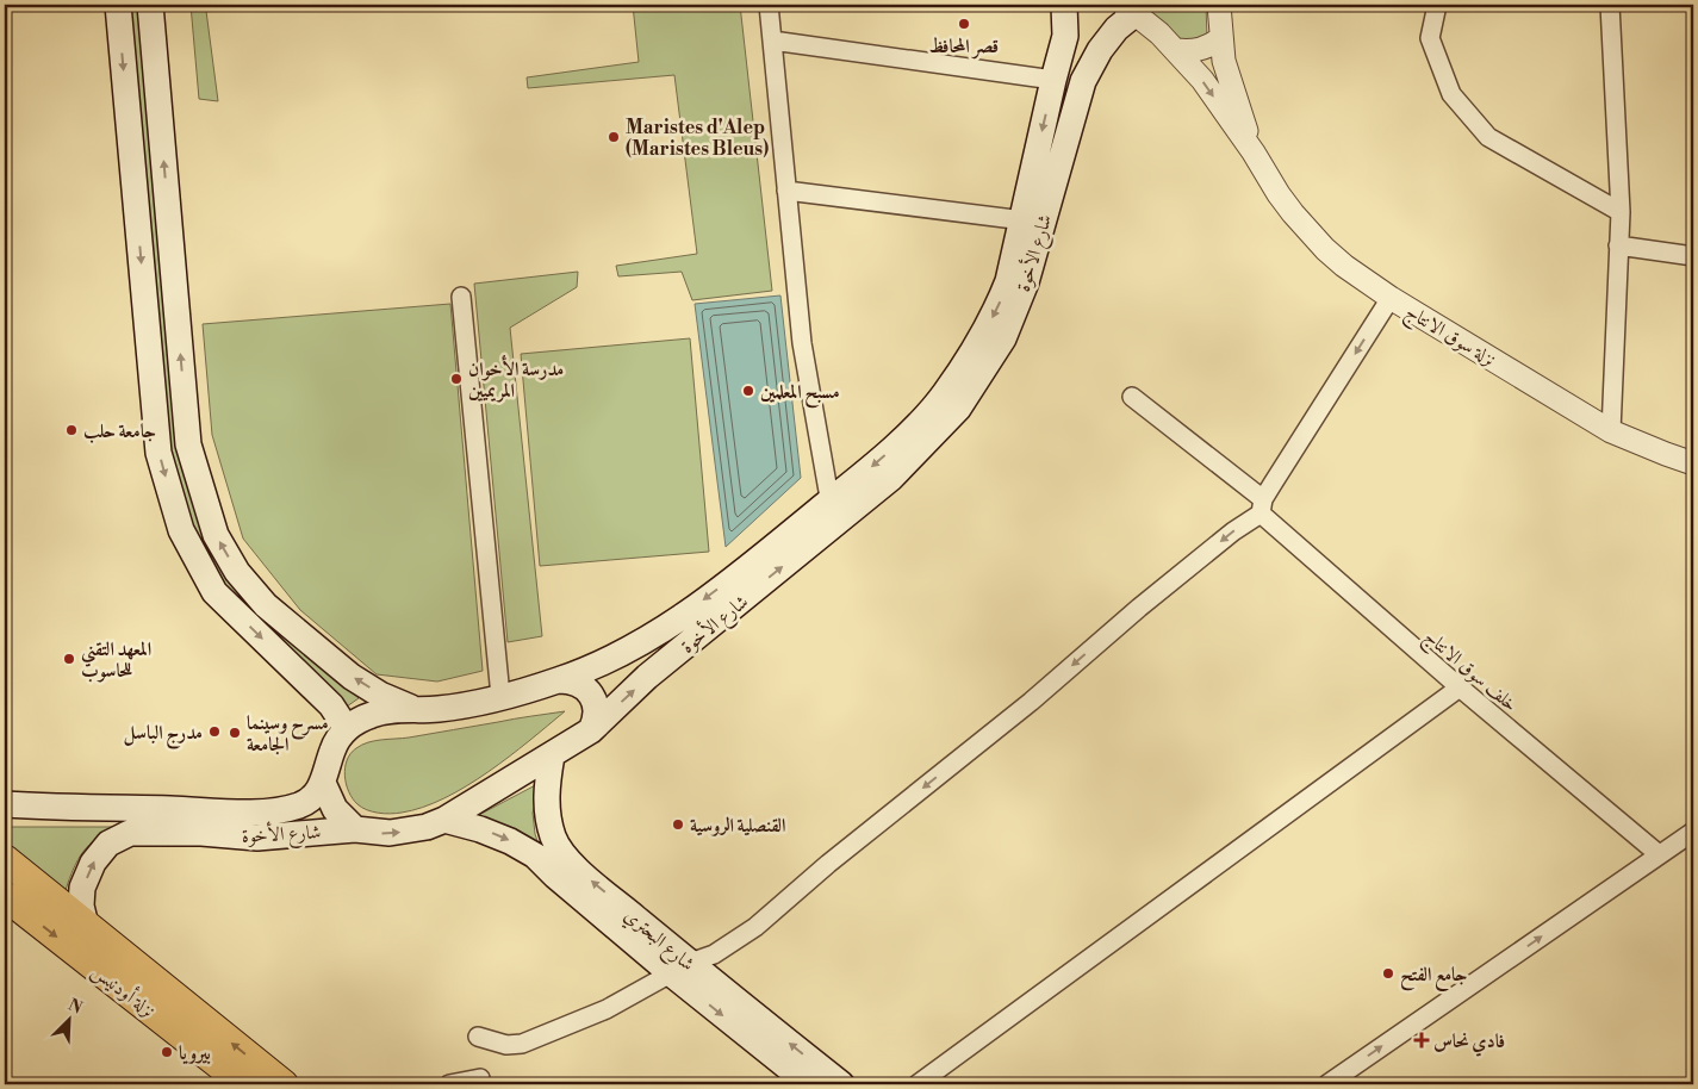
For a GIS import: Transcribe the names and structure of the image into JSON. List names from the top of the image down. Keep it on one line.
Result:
{"streets":{"main road":["شارع الأخوة","شارع البحتري","نزلة أودنيس"],"street":["نزلة سوق الانتاج","خلف سوق الانتاج"]},"crossings":[["شارع الأخوة","شارع البحتري"]],"places":{"other":["قصر المحافظ","Maristes d'Alep (Maristes Bleus)","مدرسة الأخوان المريميين","مسبح المعلمين","جامعة حلب","المعهد التقني للحاسوب","مدرج الباسل","مسرح وسينما الجامعة","القنصلية الروسية","جامع الفتح","بيرويا"],"health":["فادي نحاس"]},"north":"top right"}
